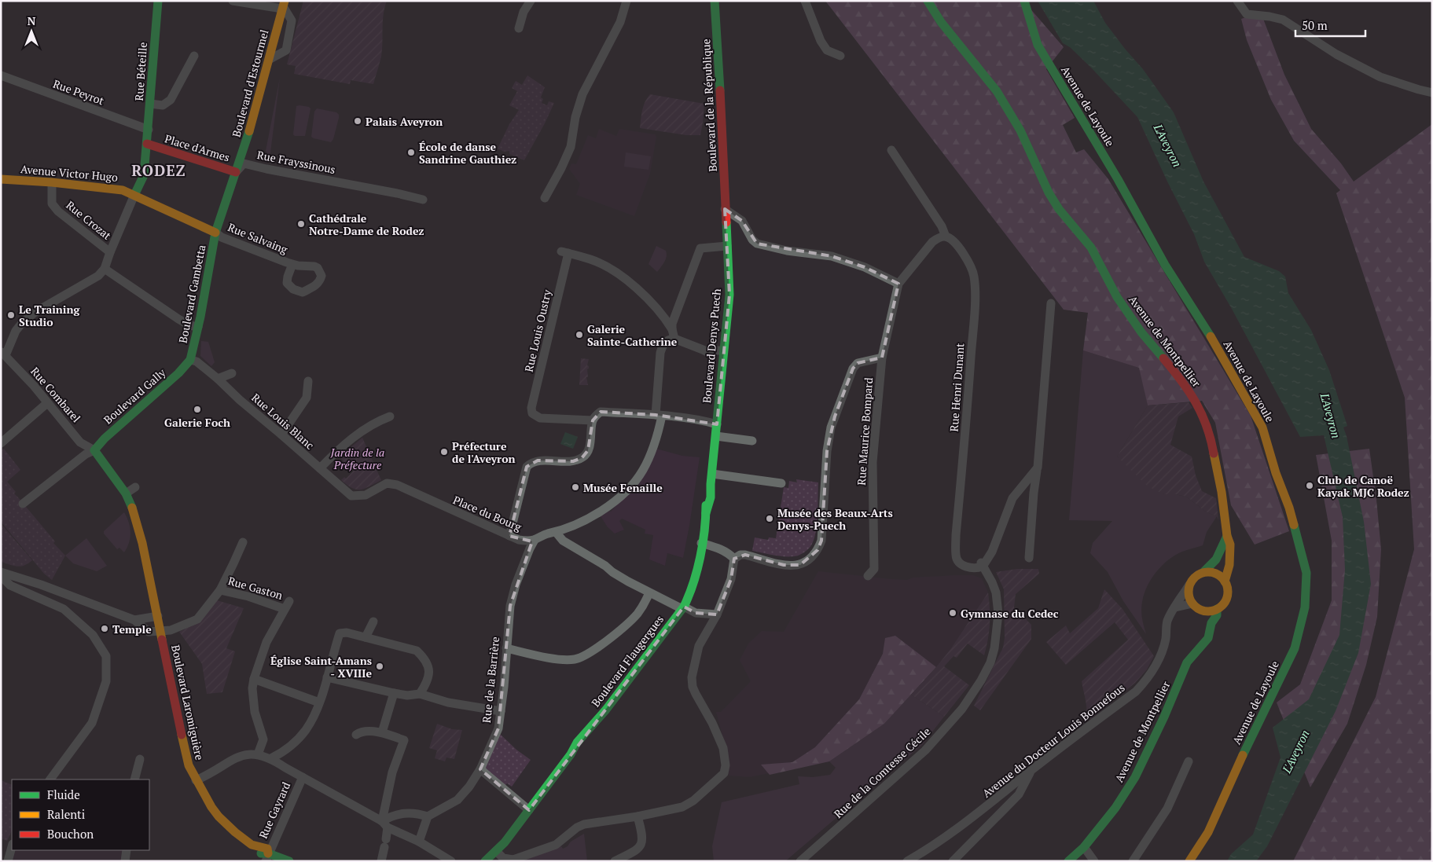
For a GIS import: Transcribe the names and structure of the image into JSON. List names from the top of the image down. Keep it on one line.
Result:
{"streets":{"street":["Rue Béteille","Boulevard d'Estourmel","Rue Peyrot","Boulevard de la République","Avenue de Layoule","Place d'Armes","Rue Frayssinous","Avenue Victor Hugo","Rue Crozat","Rue Salvaing","Boulevard Gambetta","Rue Louis Oustry","Avenue de Montpellier","Boulevard Denys Puech","Rue Henri Dunant","Rue Combarel","Boulevard Gally","Rue Louis Blanc","Rue Maurice Bompard","Place du Bourg","Rue Gaston","Boulevard Flaugergues","Rue de la Barrière","Boulevard Laromiguière","Avenue du Docteur Louis Bonnefous","Rue de la Comtesse Cécile","Rue Gayrard"]},"crossings":[["Rue Béteille","Rue Peyrot"],["Rue Béteille","Place d'Armes"],["Boulevard d'Estourmel","Place d'Armes"],["Boulevard d'Estourmel","Rue Frayssinous"],["Boulevard de la République","Boulevard Denys Puech"],["Place d'Armes","Rue Frayssinous"],["Place d'Armes","Rue Salvaing"],["Place d'Armes","Boulevard Gambetta"],["Avenue Victor Hugo","Rue Crozat"],["Rue Salvaing","Boulevard Gambetta"],["Boulevard Gambetta","Boulevard Gally"],["Boulevard Gambetta","Rue Louis Blanc"],["Avenue de Montpellier","Avenue du Docteur Louis Bonnefous"],["Boulevard Denys Puech","Boulevard Flaugergues"],["Rue Henri Dunant","Rue de la Comtesse Cécile"],["Rue Combarel","Boulevard Gally"],["Rue Combarel","Boulevard Laromiguière"],["Boulevard Gally","Rue Louis Blanc"],["Boulevard Gally","Boulevard Laromiguière"],["Rue Louis Blanc","Place du Bourg"],["Place du Bourg","Rue de la Barrière"],["Boulevard Laromiguière","Rue Gayrard"]],"districts":["RODEZ"],"water":["L'Aveyron"],"parks":["Jardin de la Préfecture"],"places":["Palais Aveyron","École de danse Sandrine Gauthiez","Cathédrale Notre-Dame de Rodez","Le Training Studio","Galerie Sainte-Catherine","Galerie Foch","Préfecture de l'Aveyron","Club de Canoë Kayak MJC Rodez","Musée Fenaille","Musée des Beaux-Arts Denys-Puech","Gymnase du Cedec","Temple","Église Saint-Amans - XVIIIe"],"legend":["Fluide","Ralenti","Bouchon"],"scale_bar":"50 m","north":"top"}
